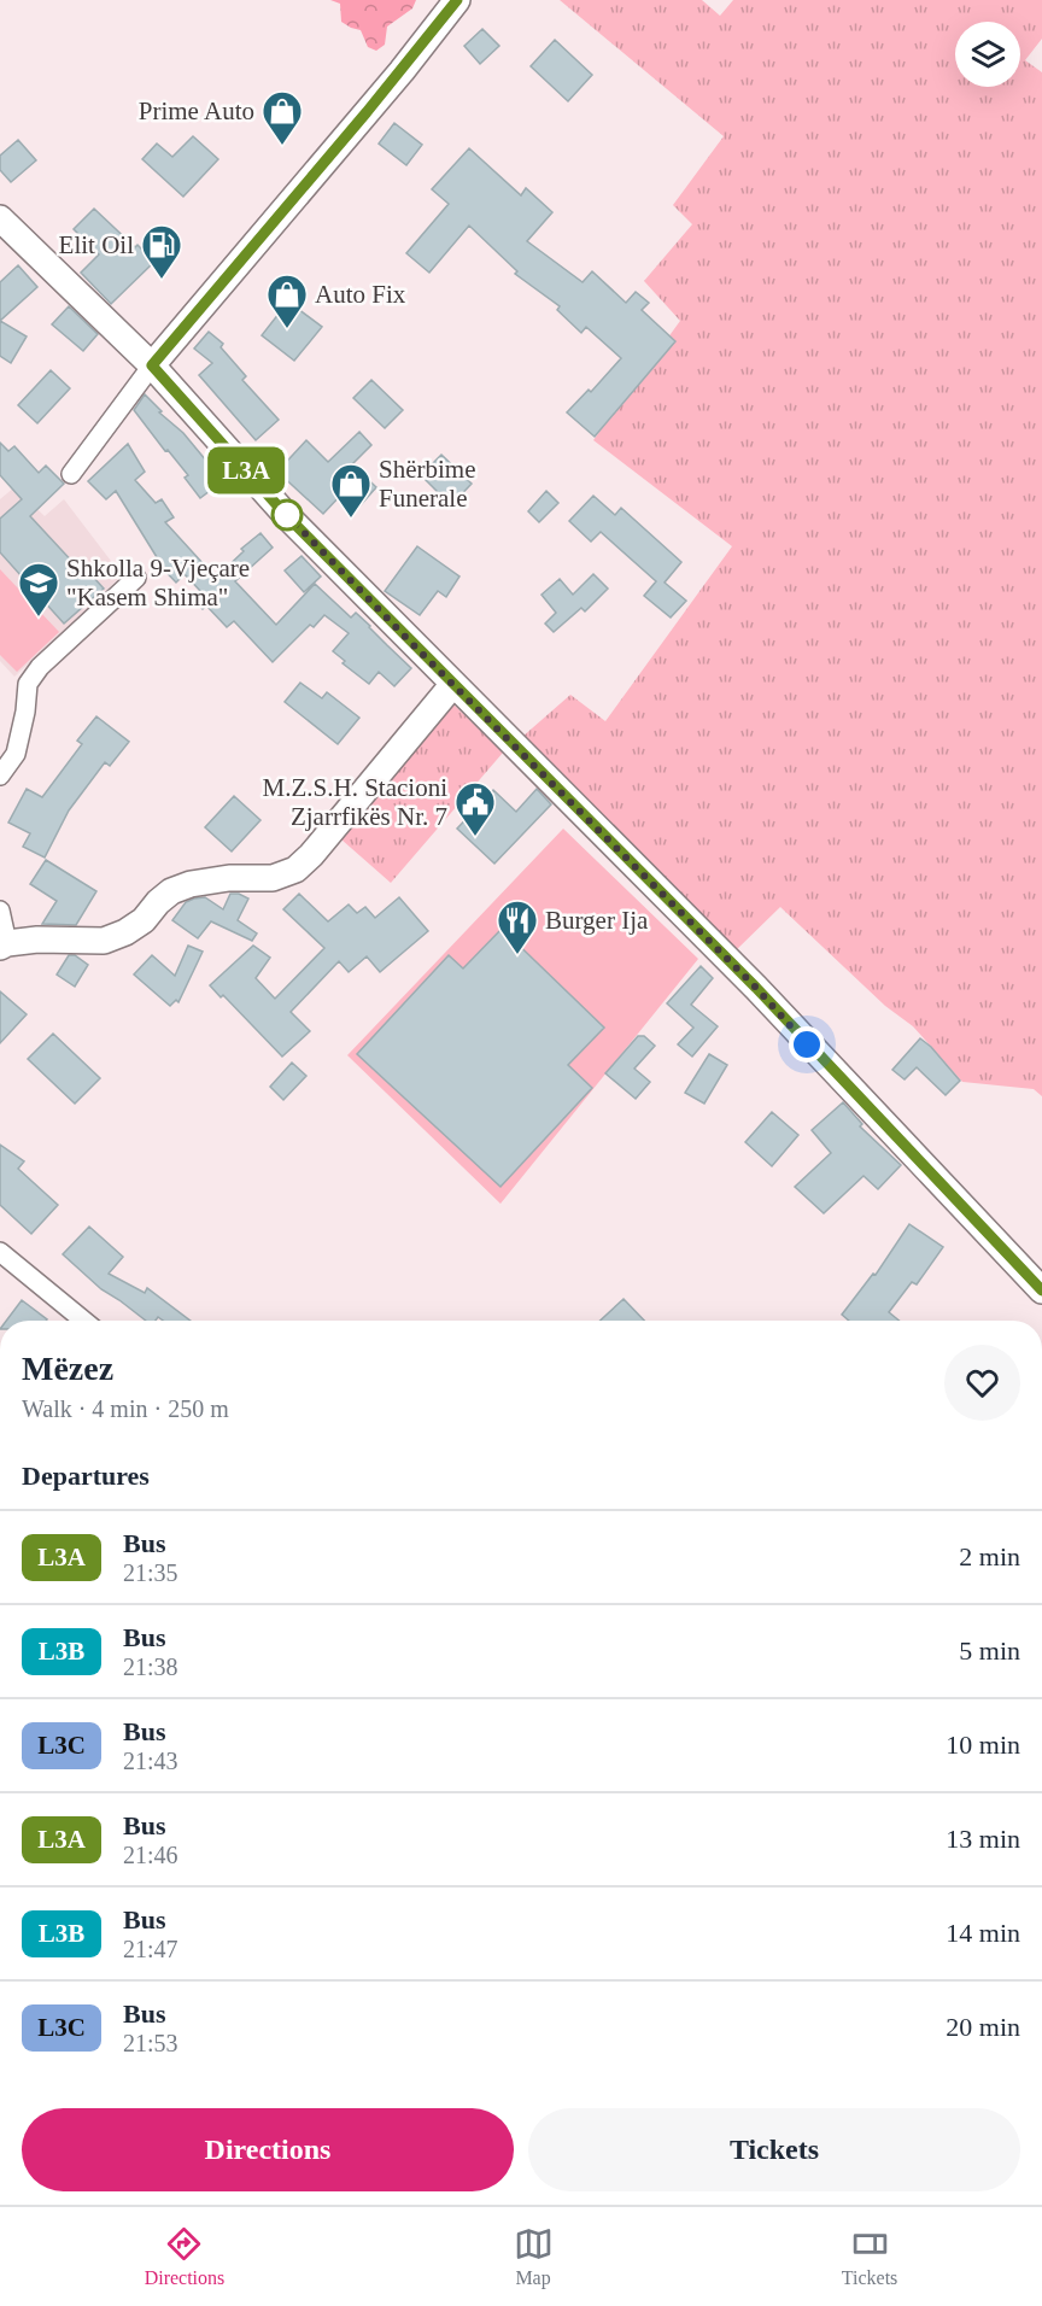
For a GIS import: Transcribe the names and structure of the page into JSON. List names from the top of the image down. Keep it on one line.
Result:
{"places":{"shop":["Prime Auto","Auto Fix","Shërbime Funerale"],"fuel station":["Elit Oil"],"school or university":["Shkolla 9-Vjeçare \"Kasem Shima\""],"public building":["M.Z.S.H. Stacioni Zjarrfikës Nr. 7"],"restaurant":["Burger Ija"]},"lines":["bus line L3A"],"page":{"on_map":"L3A","heading":[["Mëzez","Walk · 4 min · 250 m"],"Departures"],"list":[{"mark":"L3A","name":"Bus","note":"21:35","value":"2 min"},{"mark":"L3B","name":"Bus","note":"21:38","value":"5 min"},{"mark":"L3C","name":"Bus","note":"21:43","value":"10 min"},{"mark":"L3A","name":"Bus","note":"21:46","value":"13 min"},{"mark":"L3B","name":"Bus","note":"21:47","value":"14 min"},{"mark":"L3C","name":"Bus","note":"21:53","value":"20 min"}],"buttons":["Directions","Tickets"],"tabs":["Directions","Map","Tickets"]}}
